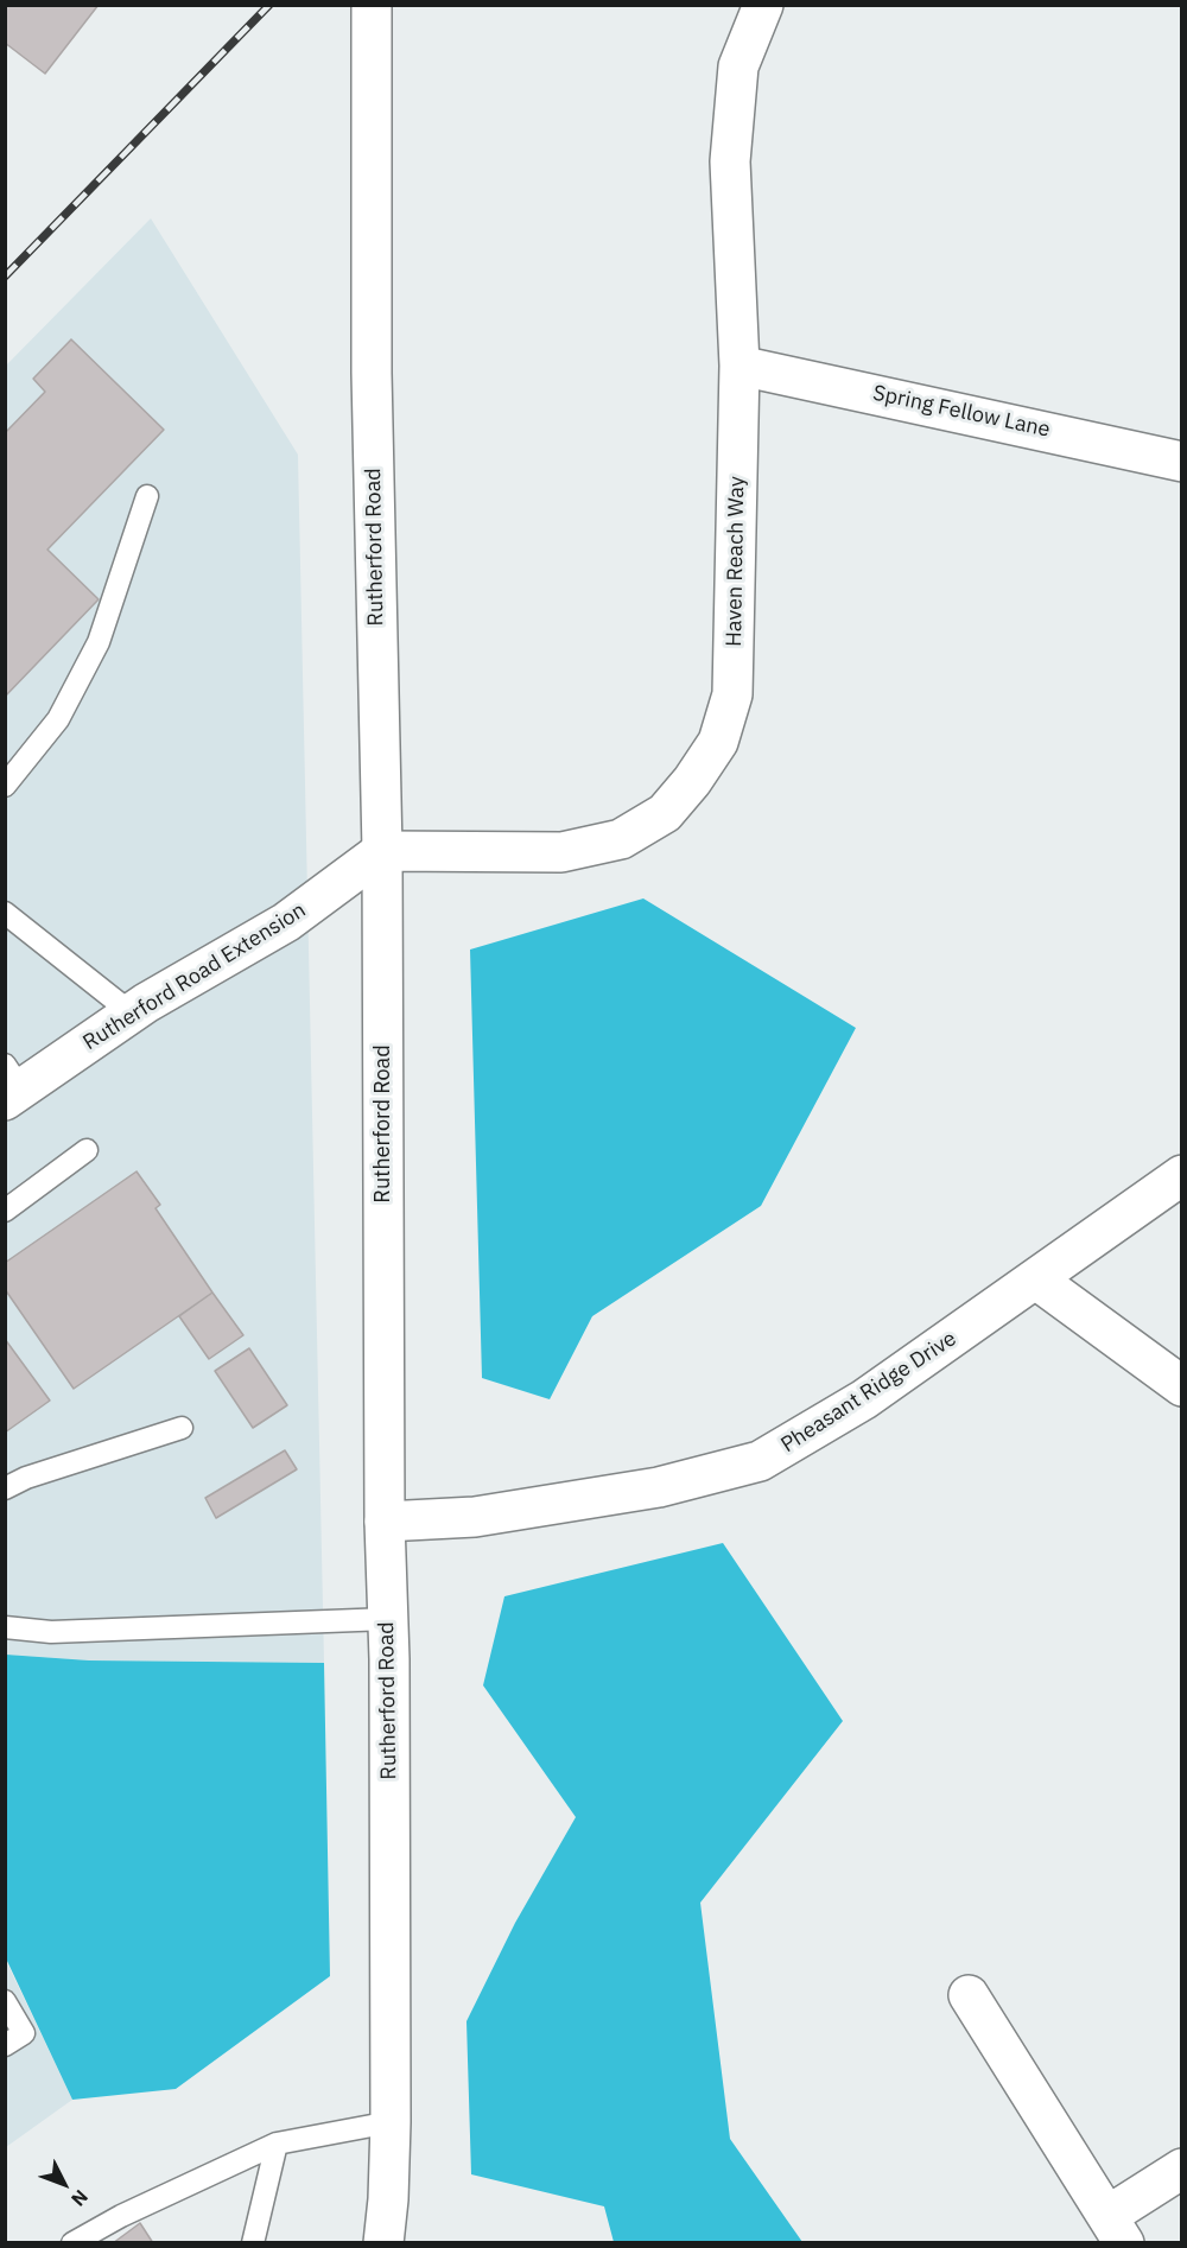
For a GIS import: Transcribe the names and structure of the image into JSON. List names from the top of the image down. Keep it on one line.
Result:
{"streets":{"street":["Spring Fellow Lane","Rutherford Road","Haven Reach Way","Rutherford Road Extension","Pheasant Ridge Drive"]},"crossings":[["Spring Fellow Lane","Haven Reach Way"],["Rutherford Road","Haven Reach Way"],["Rutherford Road","Rutherford Road Extension"],["Rutherford Road","Pheasant Ridge Drive"],["Haven Reach Way","Rutherford Road Extension"]],"north":"bottom right"}
